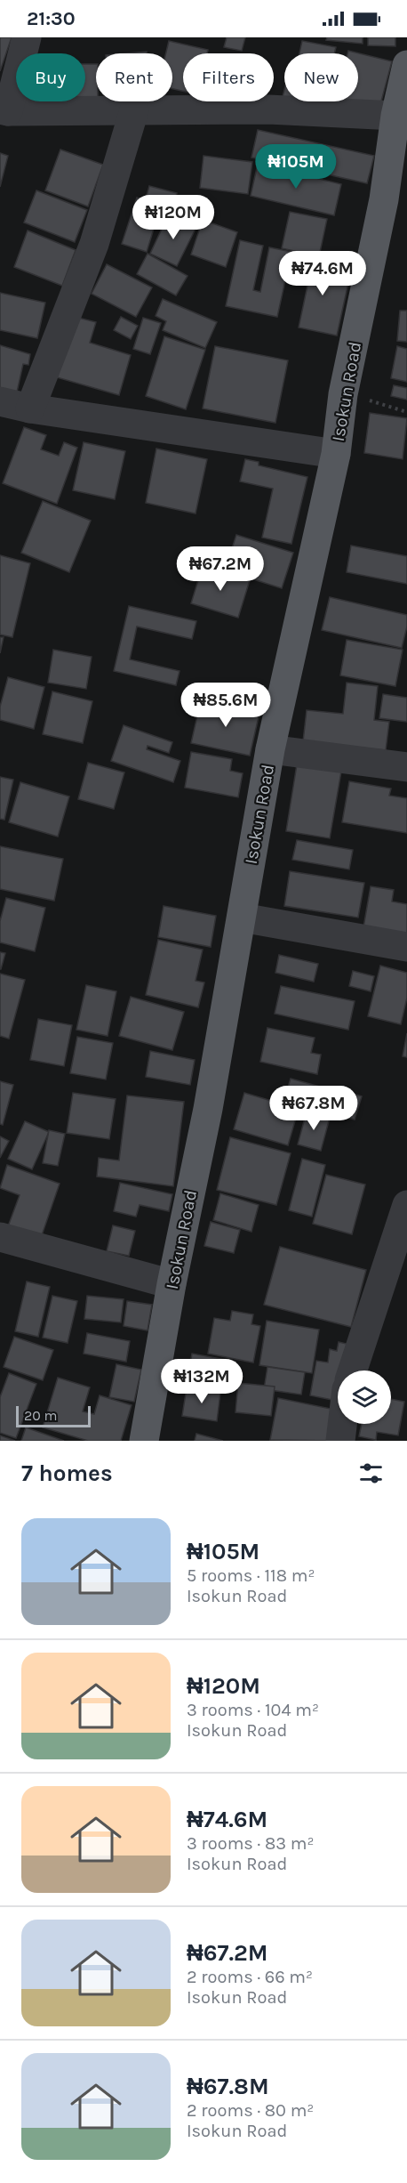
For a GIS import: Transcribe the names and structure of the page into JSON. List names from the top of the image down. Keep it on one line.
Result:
{"streets":{"main road":["Isokun Road"]},"scale_bar":"20 m","page":{"status":"21:30","chip":["Buy","Rent","Filters","New"],"price":["₦105M","₦120M","₦74.6M","₦67.2M","₦85.6M","₦67.8M","₦132M"],"scale":"20 m","heading":"7 homes","list":[{"name":"₦105M","note":"5 rooms · 118 m² · Isokun Road"},{"name":"₦120M","note":"3 rooms · 104 m² · Isokun Road"},{"name":"₦74.6M","note":"3 rooms · 83 m² · Isokun Road"},{"name":"₦67.2M","note":"2 rooms · 66 m² · Isokun Road"},{"name":"₦67.8M","note":"2 rooms · 80 m² · Isokun Road"}]}}
